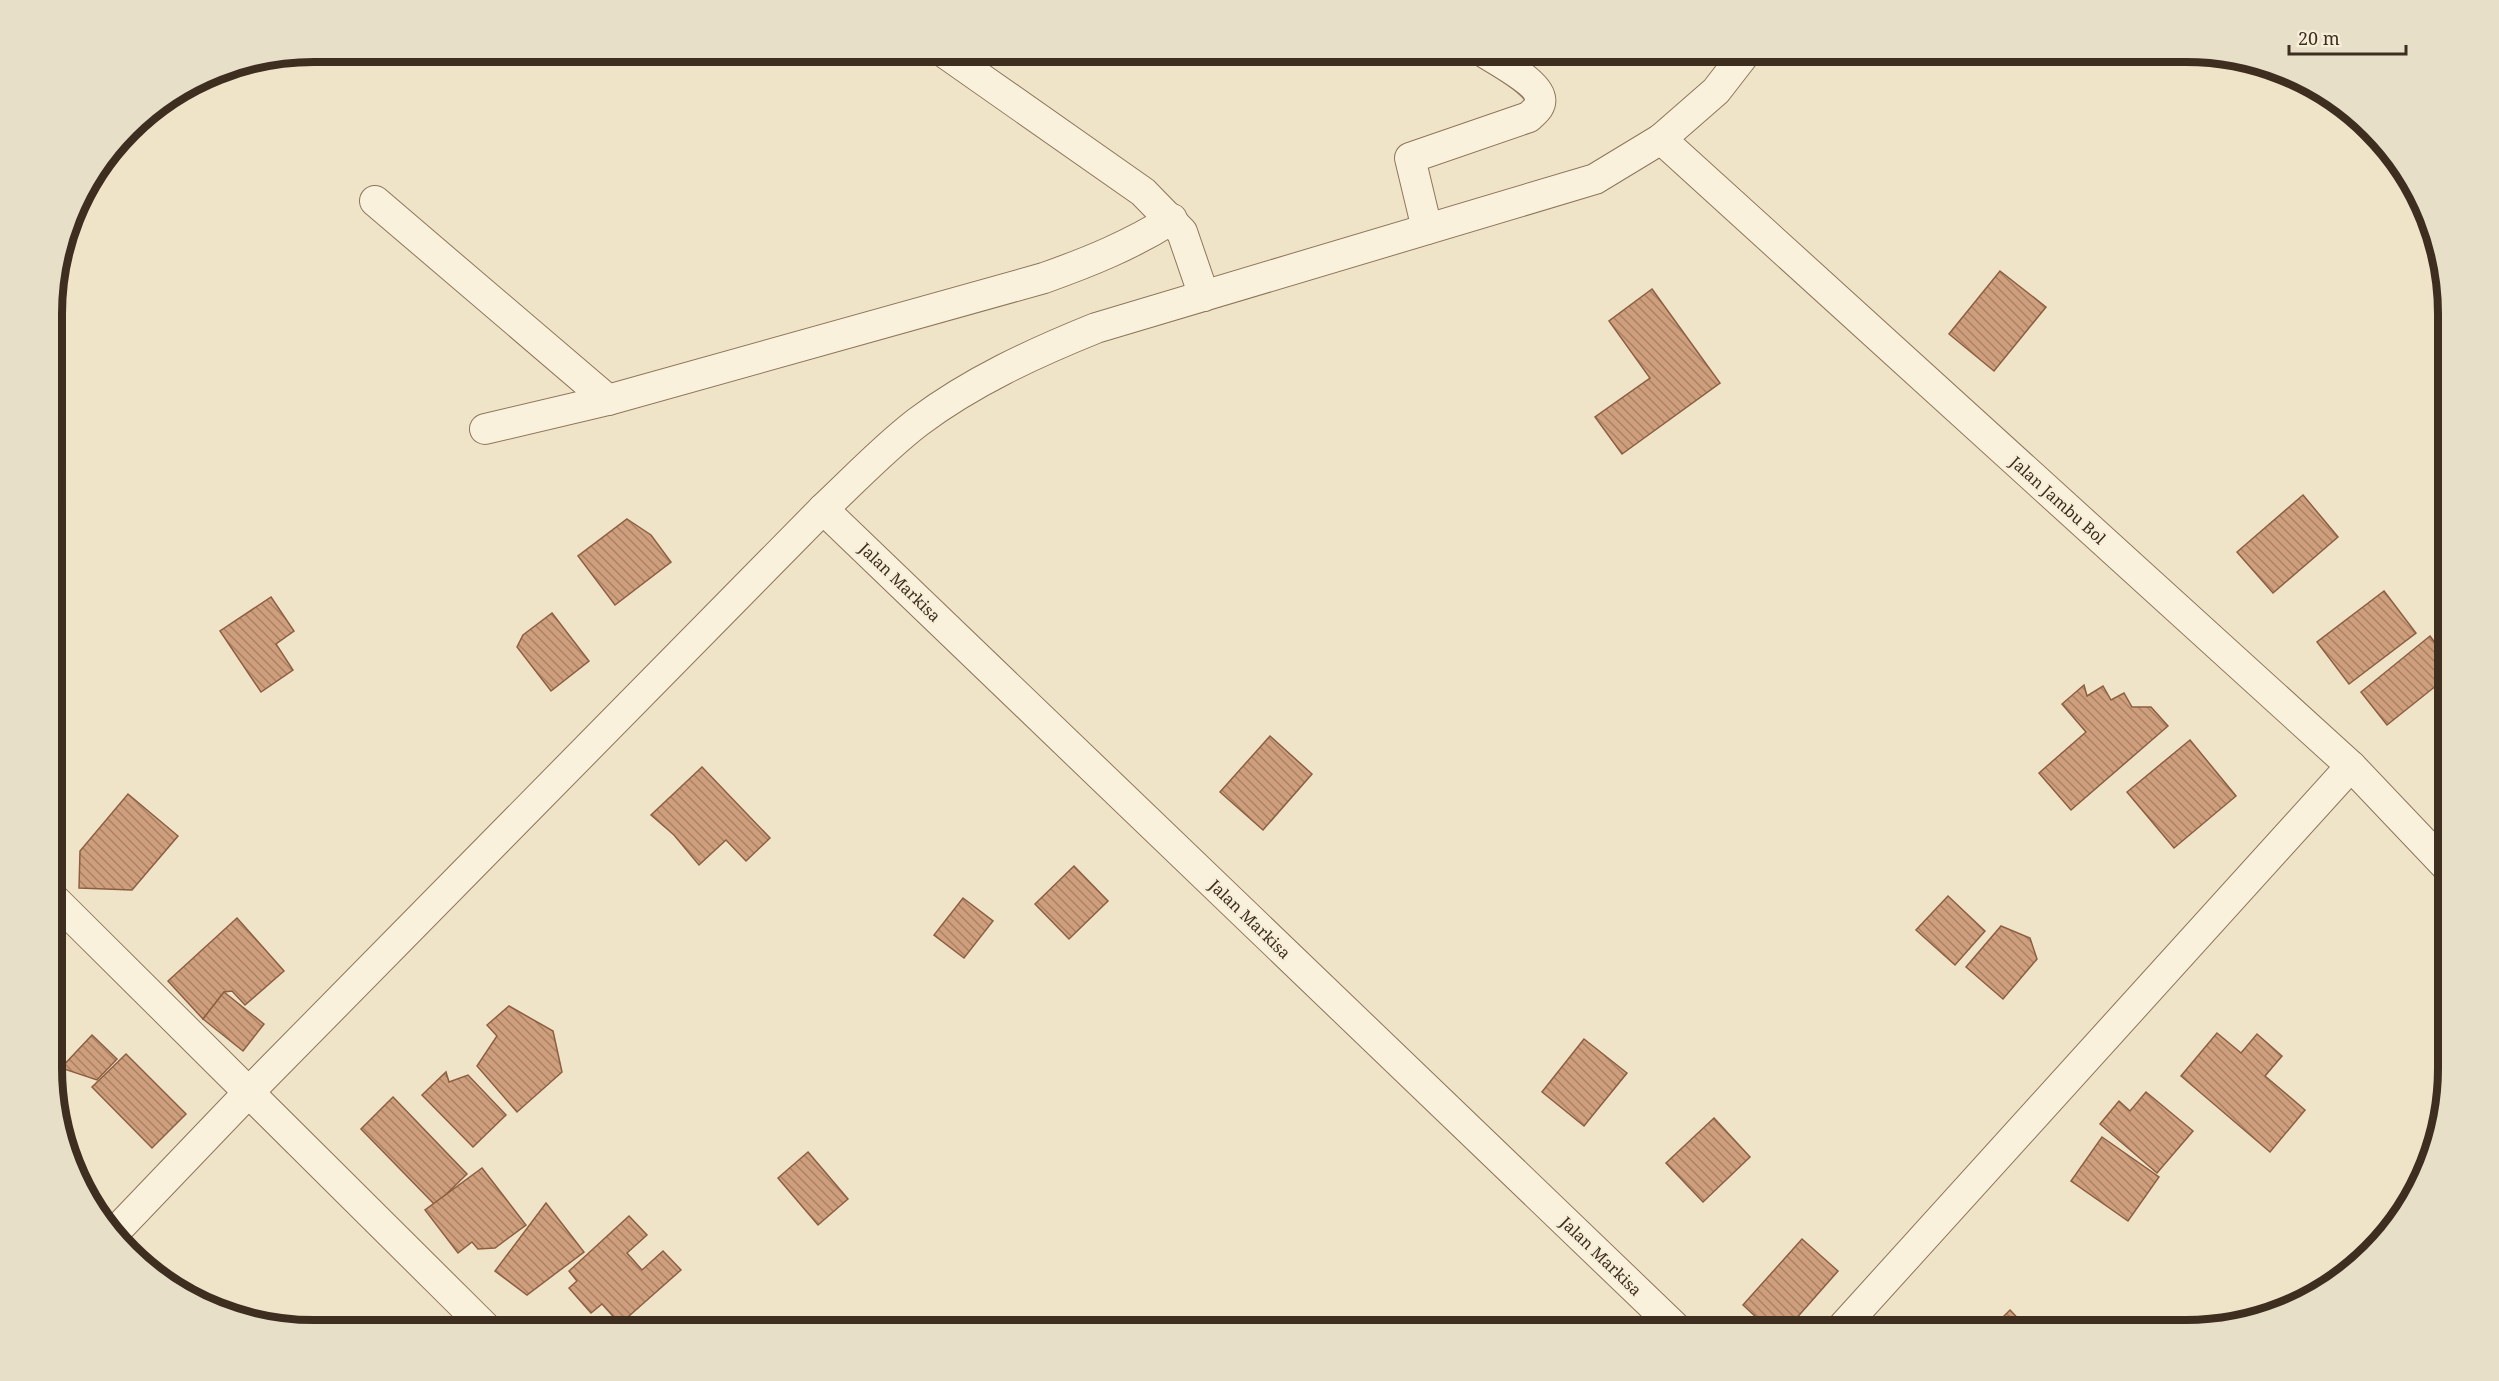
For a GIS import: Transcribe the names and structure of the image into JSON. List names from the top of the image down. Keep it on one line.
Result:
{"streets":{"street":["Jalan Jambu Bol","Jalan Markisa"]},"scale_bar":"20 m"}
